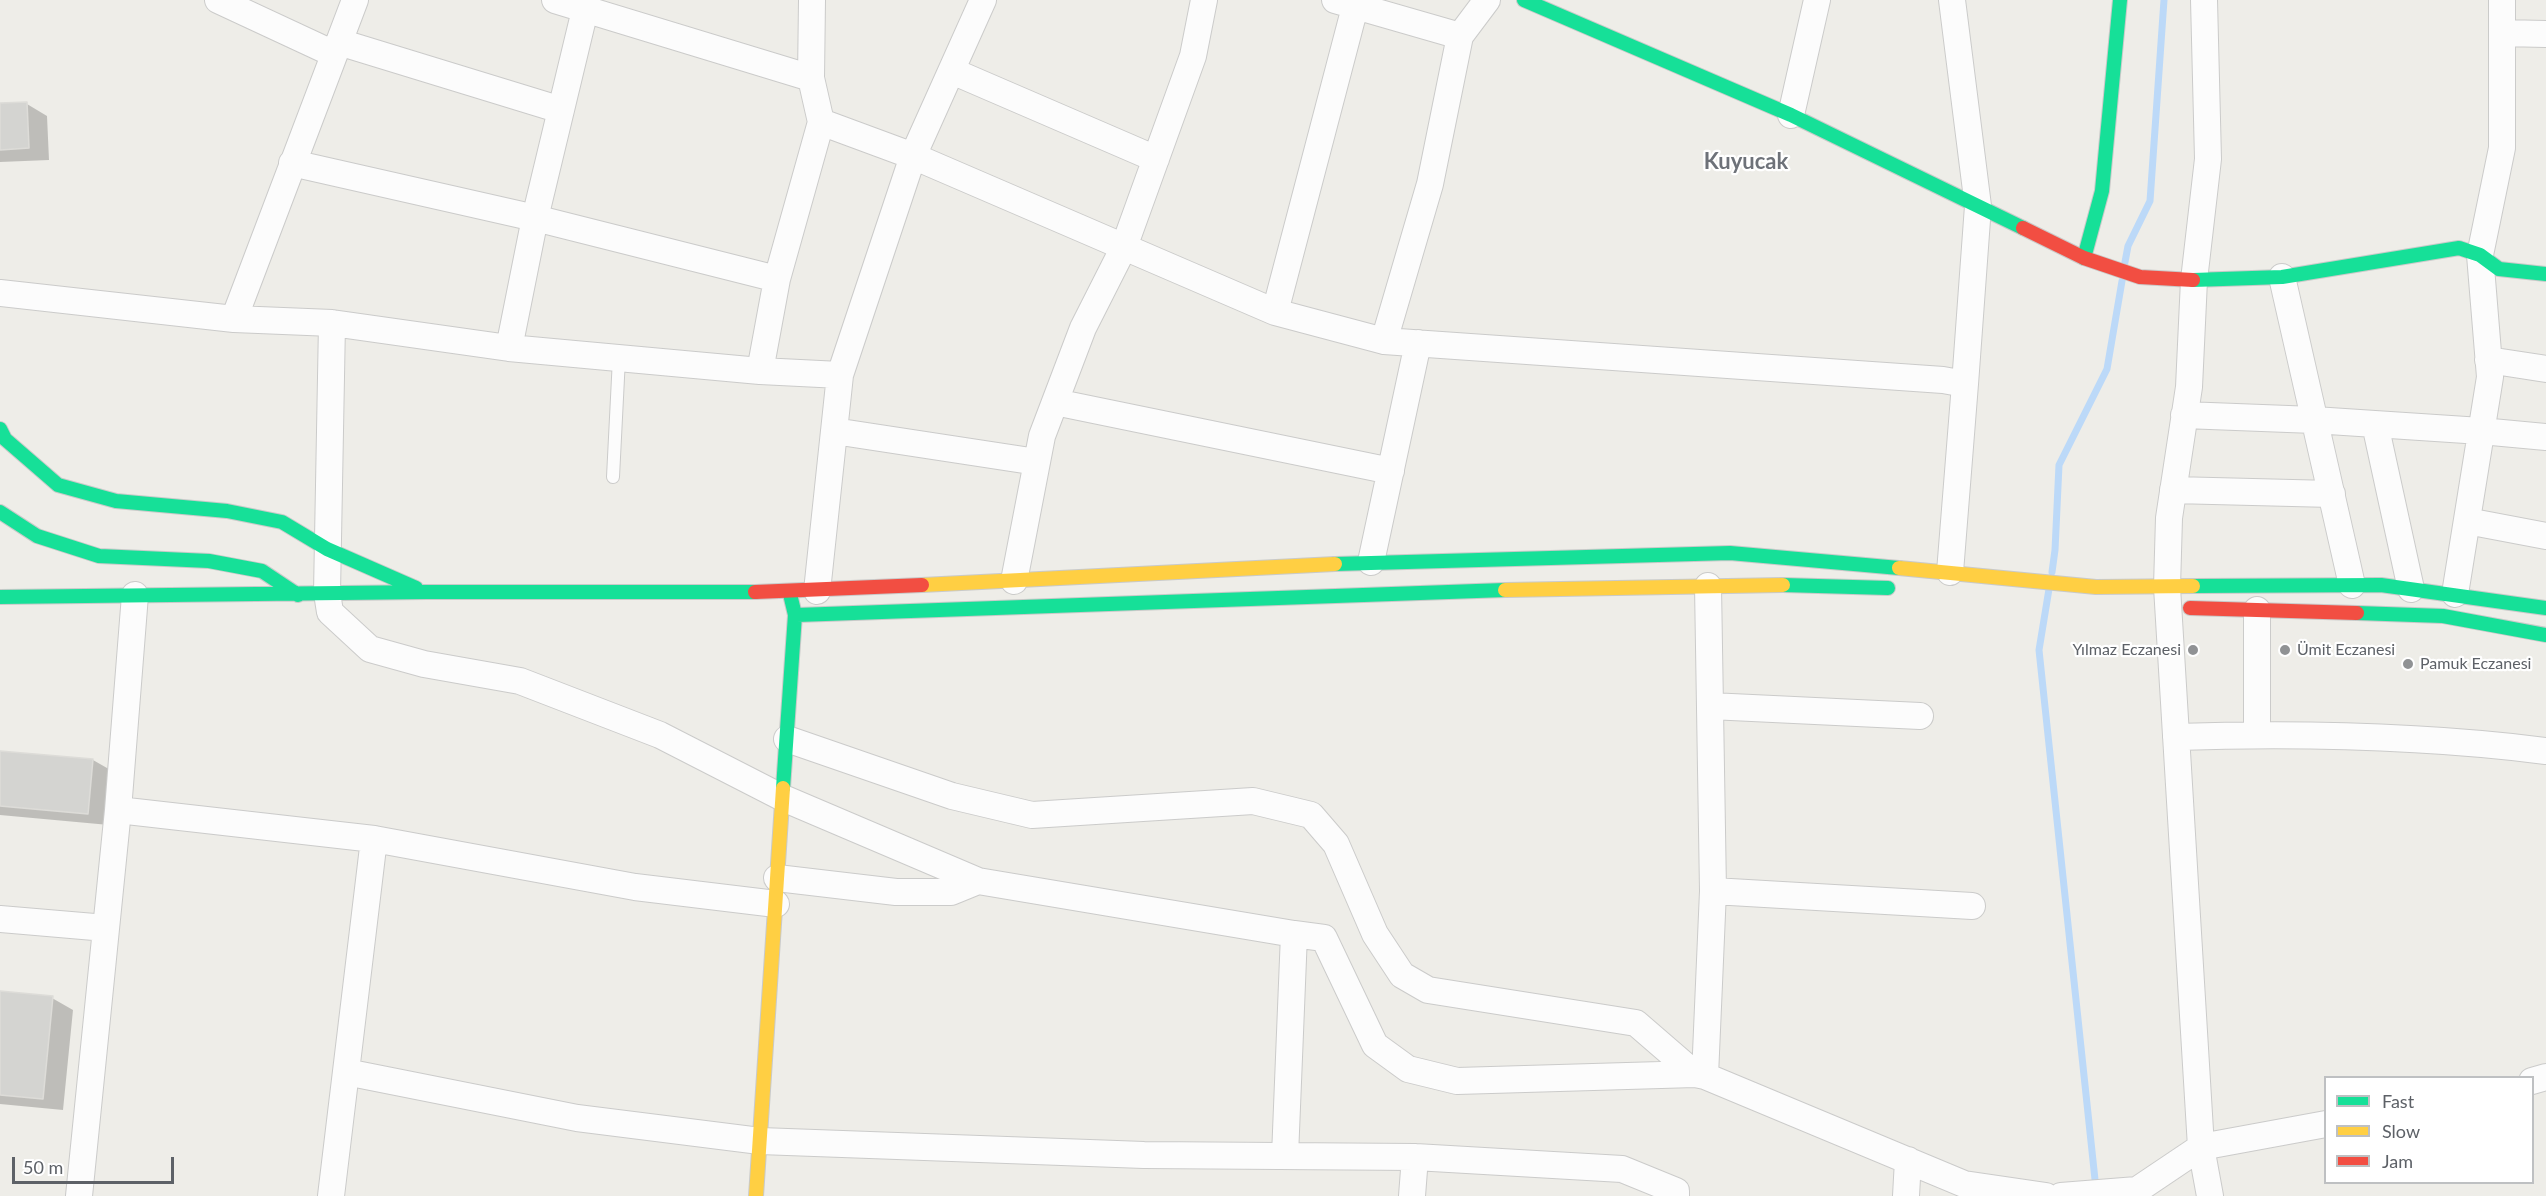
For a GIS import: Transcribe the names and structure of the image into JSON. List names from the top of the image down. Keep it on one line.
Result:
{"districts":["Kuyucak"],"places":["Yılmaz Eczanesi","Ümit Eczanesi","Pamuk Eczanesi"],"legend":["Fast","Slow","Jam"],"scale_bar":"50 m"}
